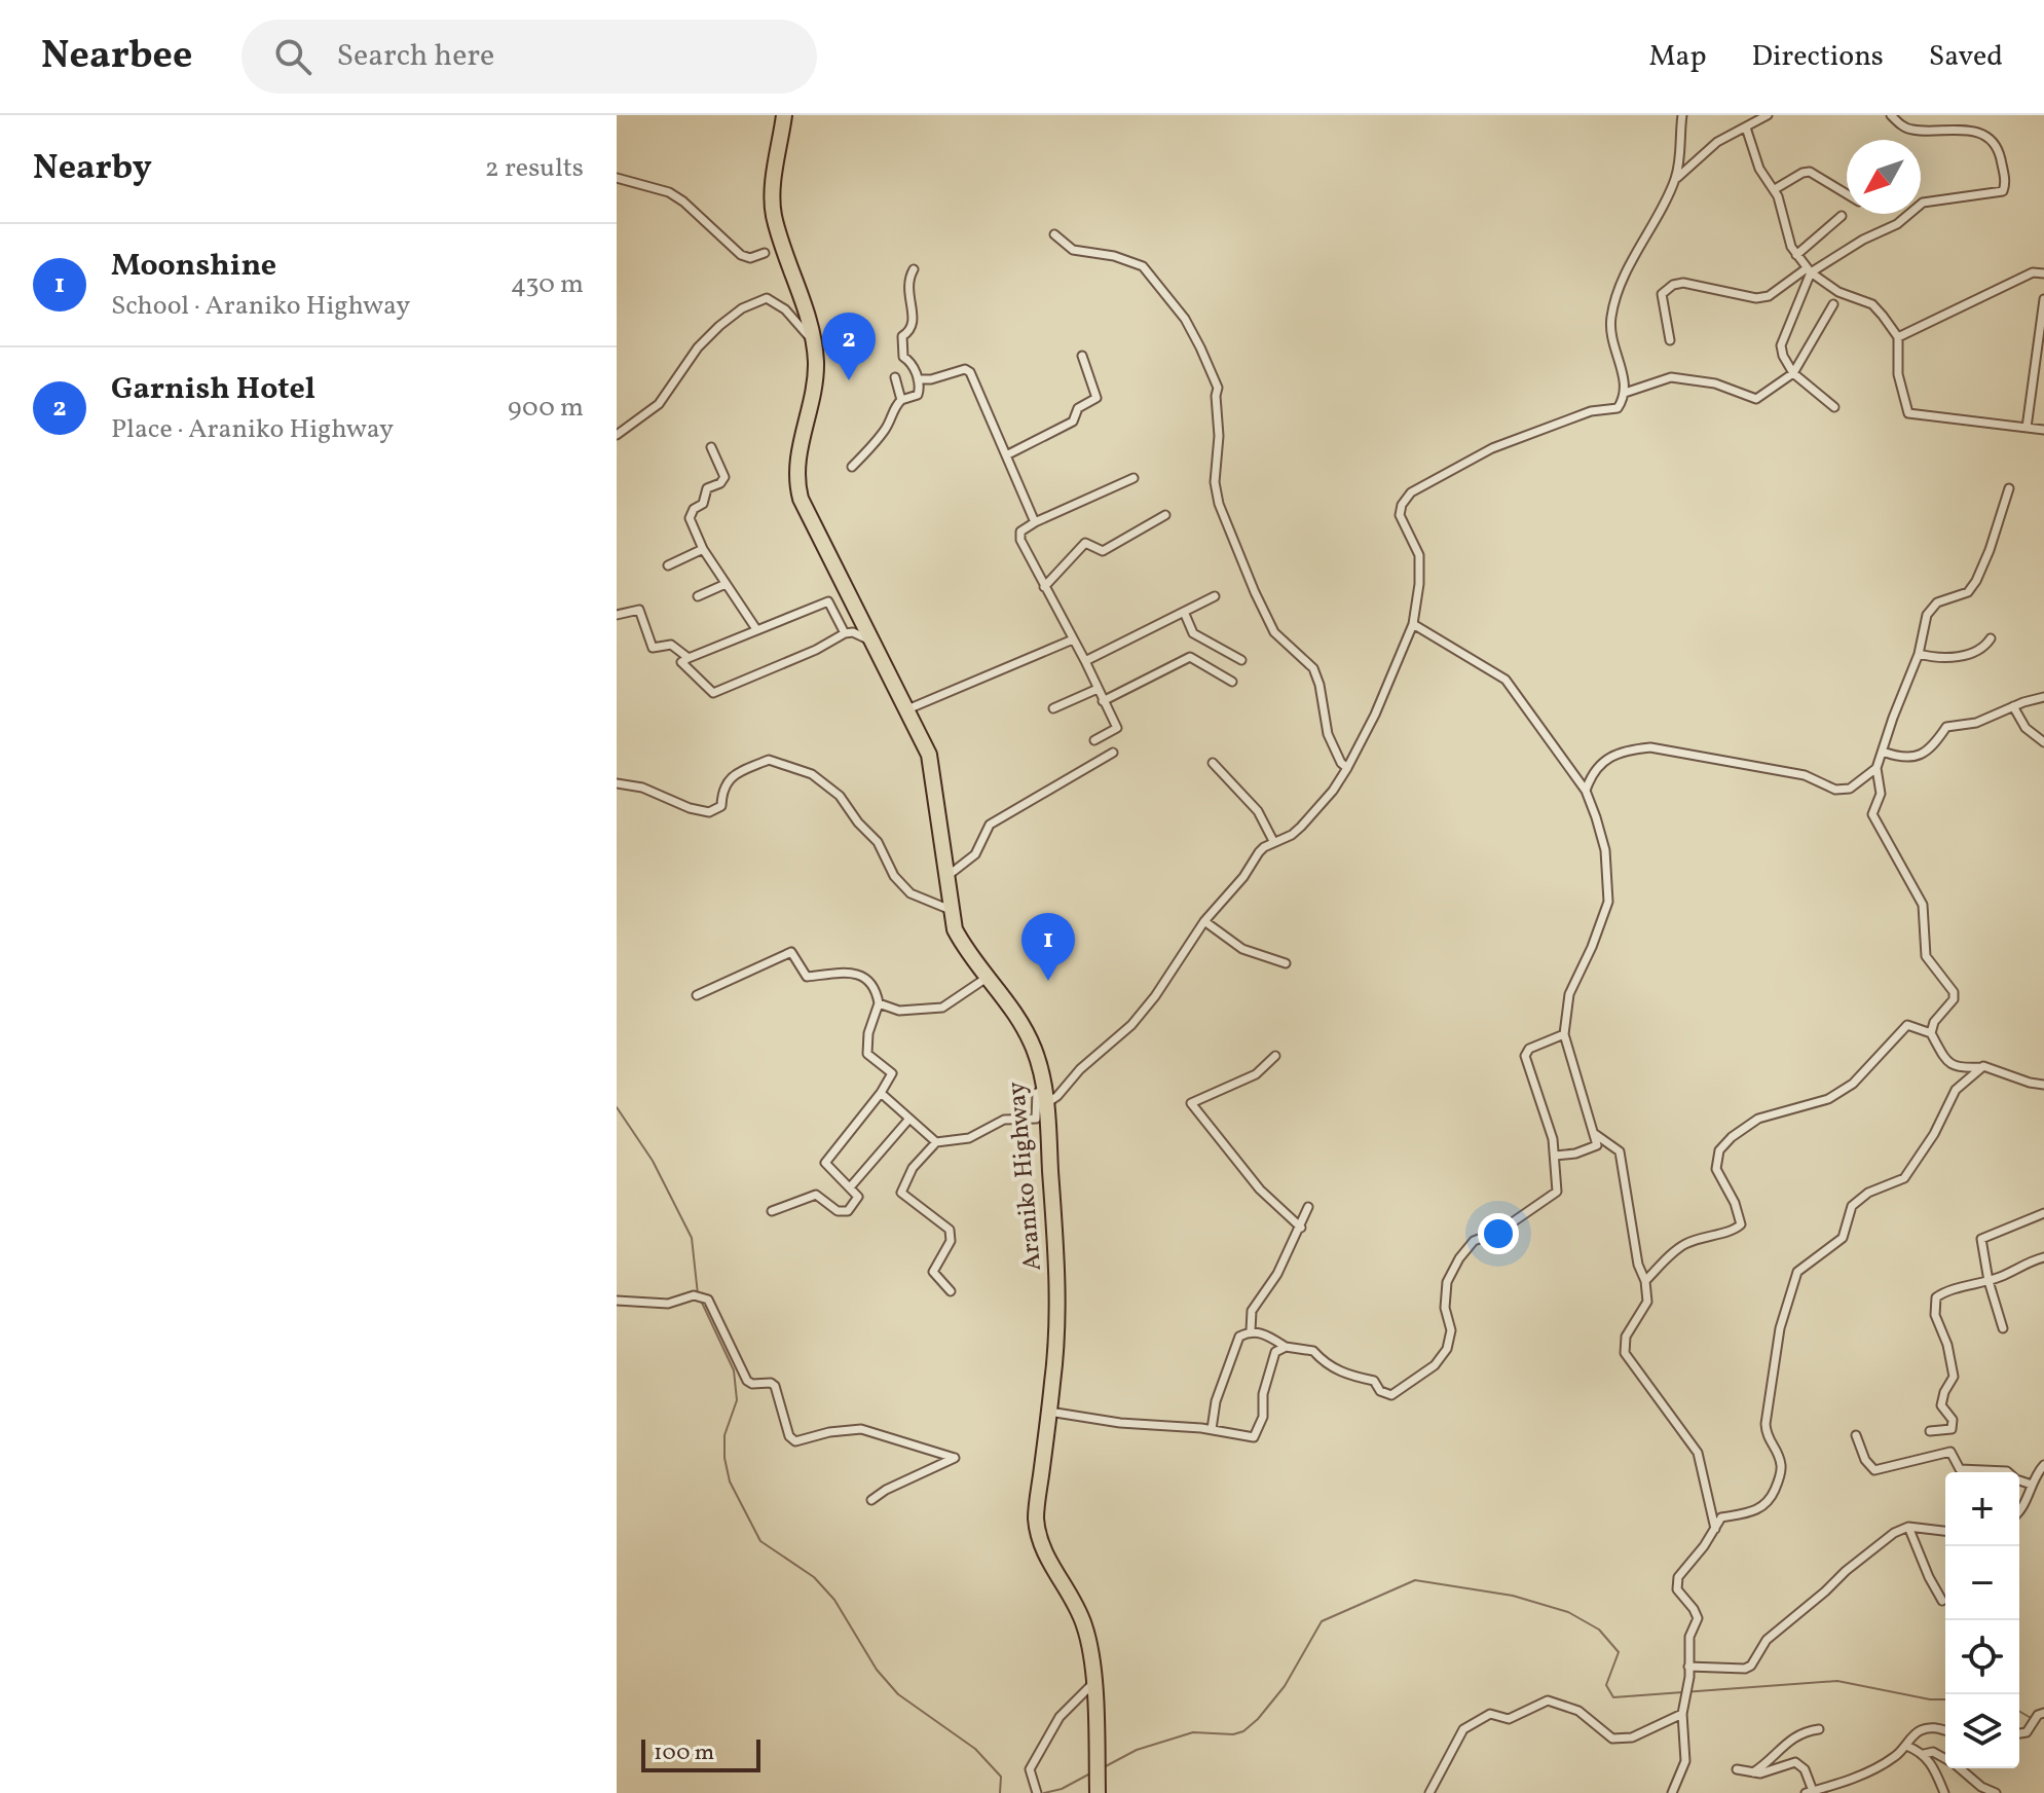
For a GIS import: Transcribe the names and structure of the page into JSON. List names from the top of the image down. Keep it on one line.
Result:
{"streets":{"highway":["Araniko Highway"]},"scale_bar":"100 m","north":"bottom left","page":{"header":"Nearbee","search":"Search here","nav":["Map","Directions","Saved"],"heading":["Nearby","2 results"],"list":[{"mark":"1","name":"Moonshine","note":"School · Araniko Highway","value":"430 m"},{"mark":"2","name":"Garnish Hotel","note":"Place · Araniko Highway","value":"900 m"}],"pins":["2","1"],"map_buttons":["+","−"],"scale":"100 m"}}
